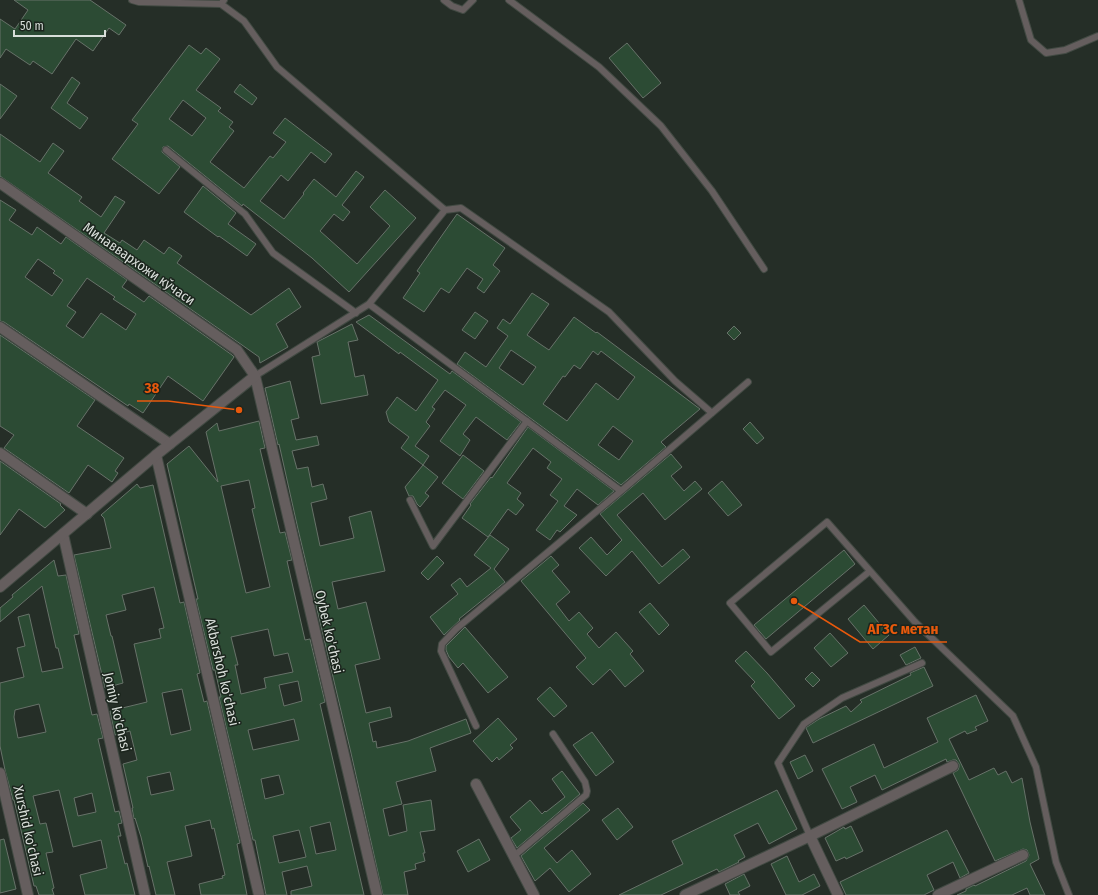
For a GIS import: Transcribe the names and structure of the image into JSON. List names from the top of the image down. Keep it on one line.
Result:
{"streets":{"street":["Минаввархожи кўчаси","Oybek ko'chasi","Akbarshoh ko'chasi","Jomiy ko'chasi","Xurshid ko'chasi"]},"crossings":[["Минаввархожи кўчаси","Oybek ko'chasi"]],"places":["38","АГЗС метан"],"scale_bar":"50 m"}
